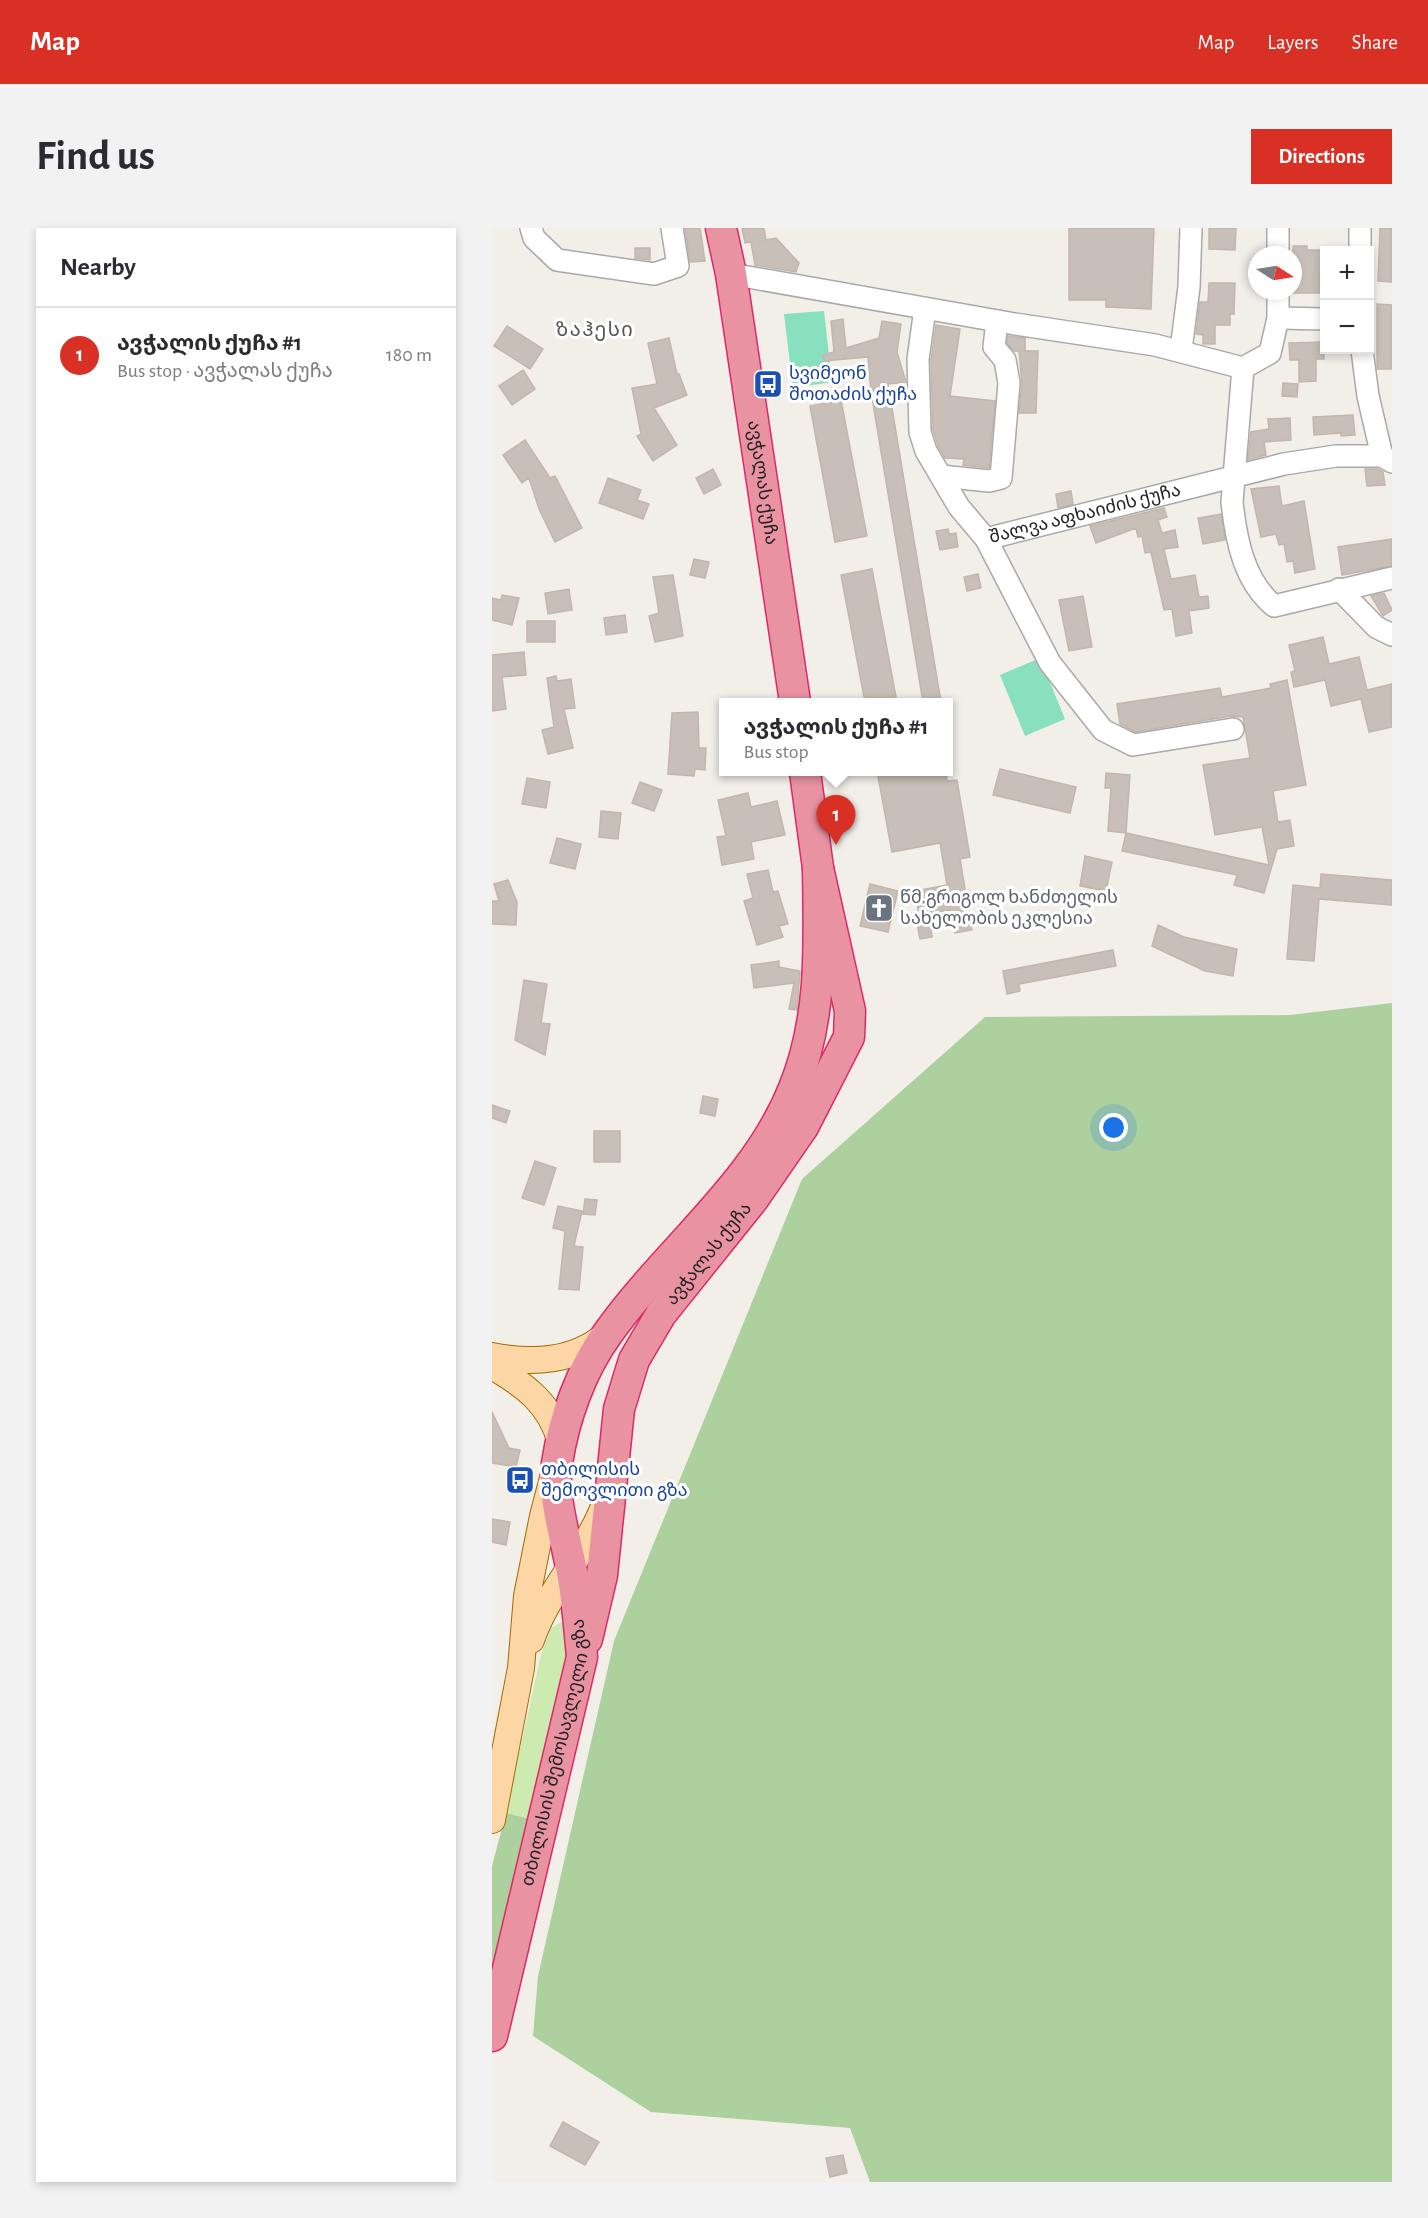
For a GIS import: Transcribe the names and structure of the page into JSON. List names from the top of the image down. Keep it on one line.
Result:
{"streets":{"highway":["ავჭალას ქუჩა","თბილისის შემოსავლელი გზა"],"street":["შალვა აფხაიძის ქუჩა"]},"crossings":[["ავჭალას ქუჩა","თბილისის შემოსავლელი გზა"]],"districts":["ზაჰესი"],"places":{"bus stop":["სვიმეონ შოთაძის ქუჩა","თბილისის შემოვლითი გზა"],"church":["წმ.გრიგოლ ხანძთელის სახელობის ეკლესია"]},"north":"right","page":{"header":"Map","nav":["Map","Layers","Share"],"buttons":"Directions","title":"Find us","heading":"Nearby","map_buttons":["+","−"],"list":[{"mark":"1","name":"ავჭალის ქუჩა #1","note":"Bus stop · ავჭალას ქუჩა","value":"180 m"}],"popup":["ავჭალის ქუჩა #1","Bus stop"],"pins":"1"}}
